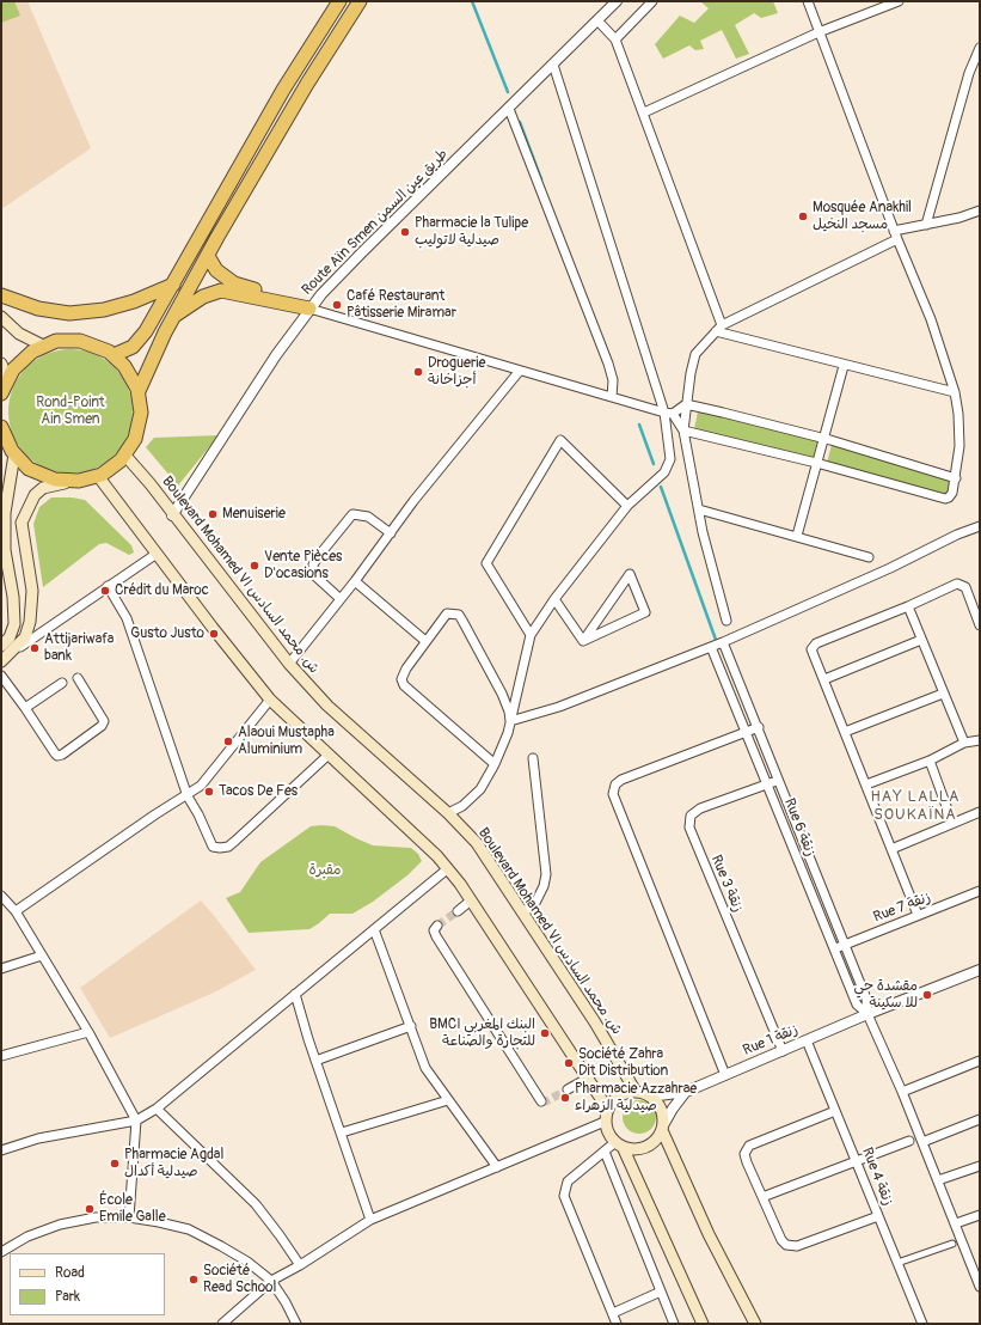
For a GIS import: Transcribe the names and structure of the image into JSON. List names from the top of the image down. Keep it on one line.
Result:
{"streets":{"main road":["Boulevard Mohamed VI ش. محمد السادس"],"street":["Route Aïn Smen طريق عين السمن","Rue 6 زنقة","Rue 3 زنقة","Rue 7 زنقة","Rue 1 زنقة","Rue 4 زنقة"]},"crossings":[["Route Aïn Smen طريق عين السمن","Boulevard Mohamed VI ش. محمد السادس"],["Rue 6 زنقة","Rue 3 زنقة"],["Rue 6 زنقة","Rue 7 زنقة"],["Rue 6 زنقة","Rue 1 زنقة"],["Rue 3 زنقة","Rue 1 زنقة"],["Rue 1 زنقة","Rue 4 زنقة"]],"districts":["HAY LALLA SOUKAÏNA"],"parks":["Rond-Point Ain Smen","مقبرة"],"places":["Mosquée Anakhil مسجد النخيل","Pharmacie la Tulipe صيدلية لاتوليب","Café Restaurant Pâtisserie Miramar","Droguerie أجزاخانة","Menuiserie","Vente Pièces D'ocasions","Crédit du Maroc","Gusto Justo","Attijariwafa bank","Alaoui Mustapha Aluminium","Tacos De Fes","مقشدة حي للا سكينة","BMCI البنك المغربي للتجارة والصناعة","Société Zahra Dit Distribution","Pharmacie Azzahrae صيدلية الزهراء","Pharmacie Agdal صيدلية أكدال","École Emile Galle","Société Read School"],"legend":["Road","Park"]}
